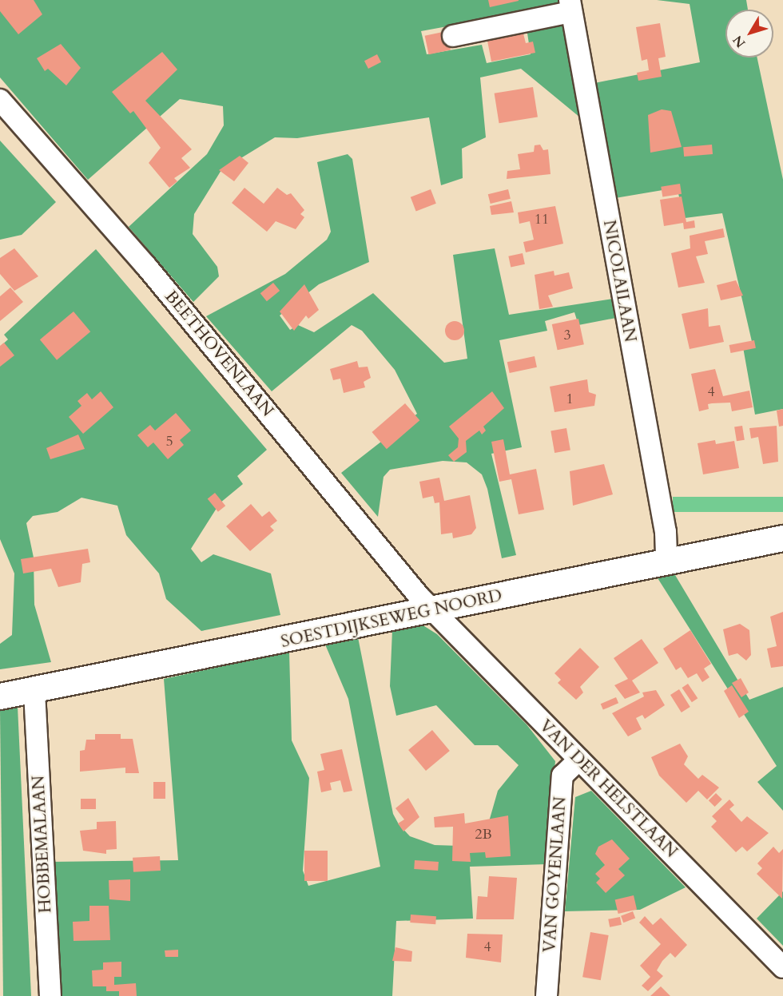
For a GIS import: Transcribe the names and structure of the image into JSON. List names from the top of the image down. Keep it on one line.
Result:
{"streets":{"main road":["SOESTDIJKSEWEG NOORD"],"street":["NICOLAILAAN","BEETHOVENLAAN","VAN DER HELSTLAAN","HOBBEMALAAN","VAN GOYENLAAN"]},"crossings":[["NICOLAILAAN","SOESTDIJKSEWEG NOORD"],["BEETHOVENLAAN","SOESTDIJKSEWEG NOORD"],["BEETHOVENLAAN","VAN DER HELSTLAAN"],["SOESTDIJKSEWEG NOORD","VAN DER HELSTLAAN"],["SOESTDIJKSEWEG NOORD","HOBBEMALAAN"],["VAN DER HELSTLAAN","VAN GOYENLAAN"]],"house_numbers":["11","3","4","1","5","2B","4"],"north":"bottom left"}
